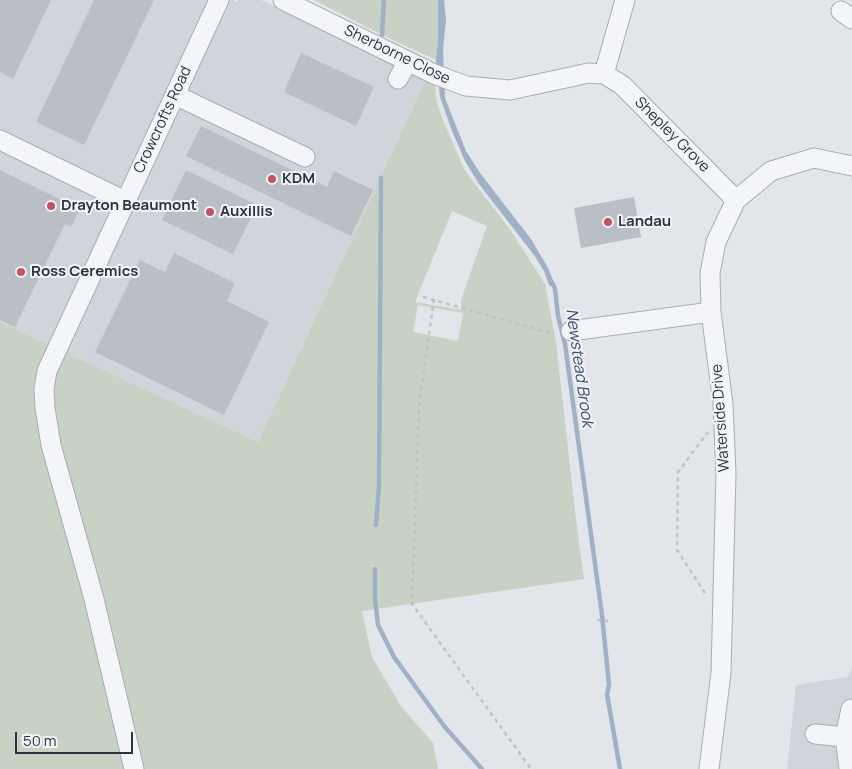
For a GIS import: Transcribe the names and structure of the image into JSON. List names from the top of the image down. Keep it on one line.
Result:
{"streets":{"street":["Sherborne Close","Crowcrofts Road","Shepley Grove","Waterside Drive"]},"crossings":[["Sherborne Close","Shepley Grove"],["Shepley Grove","Waterside Drive"]],"water":["Newstead Brook"],"places":["KDM","Drayton Beaumont","Auxillis","Landau","Ross Ceremics"],"scale_bar":"50 m"}
